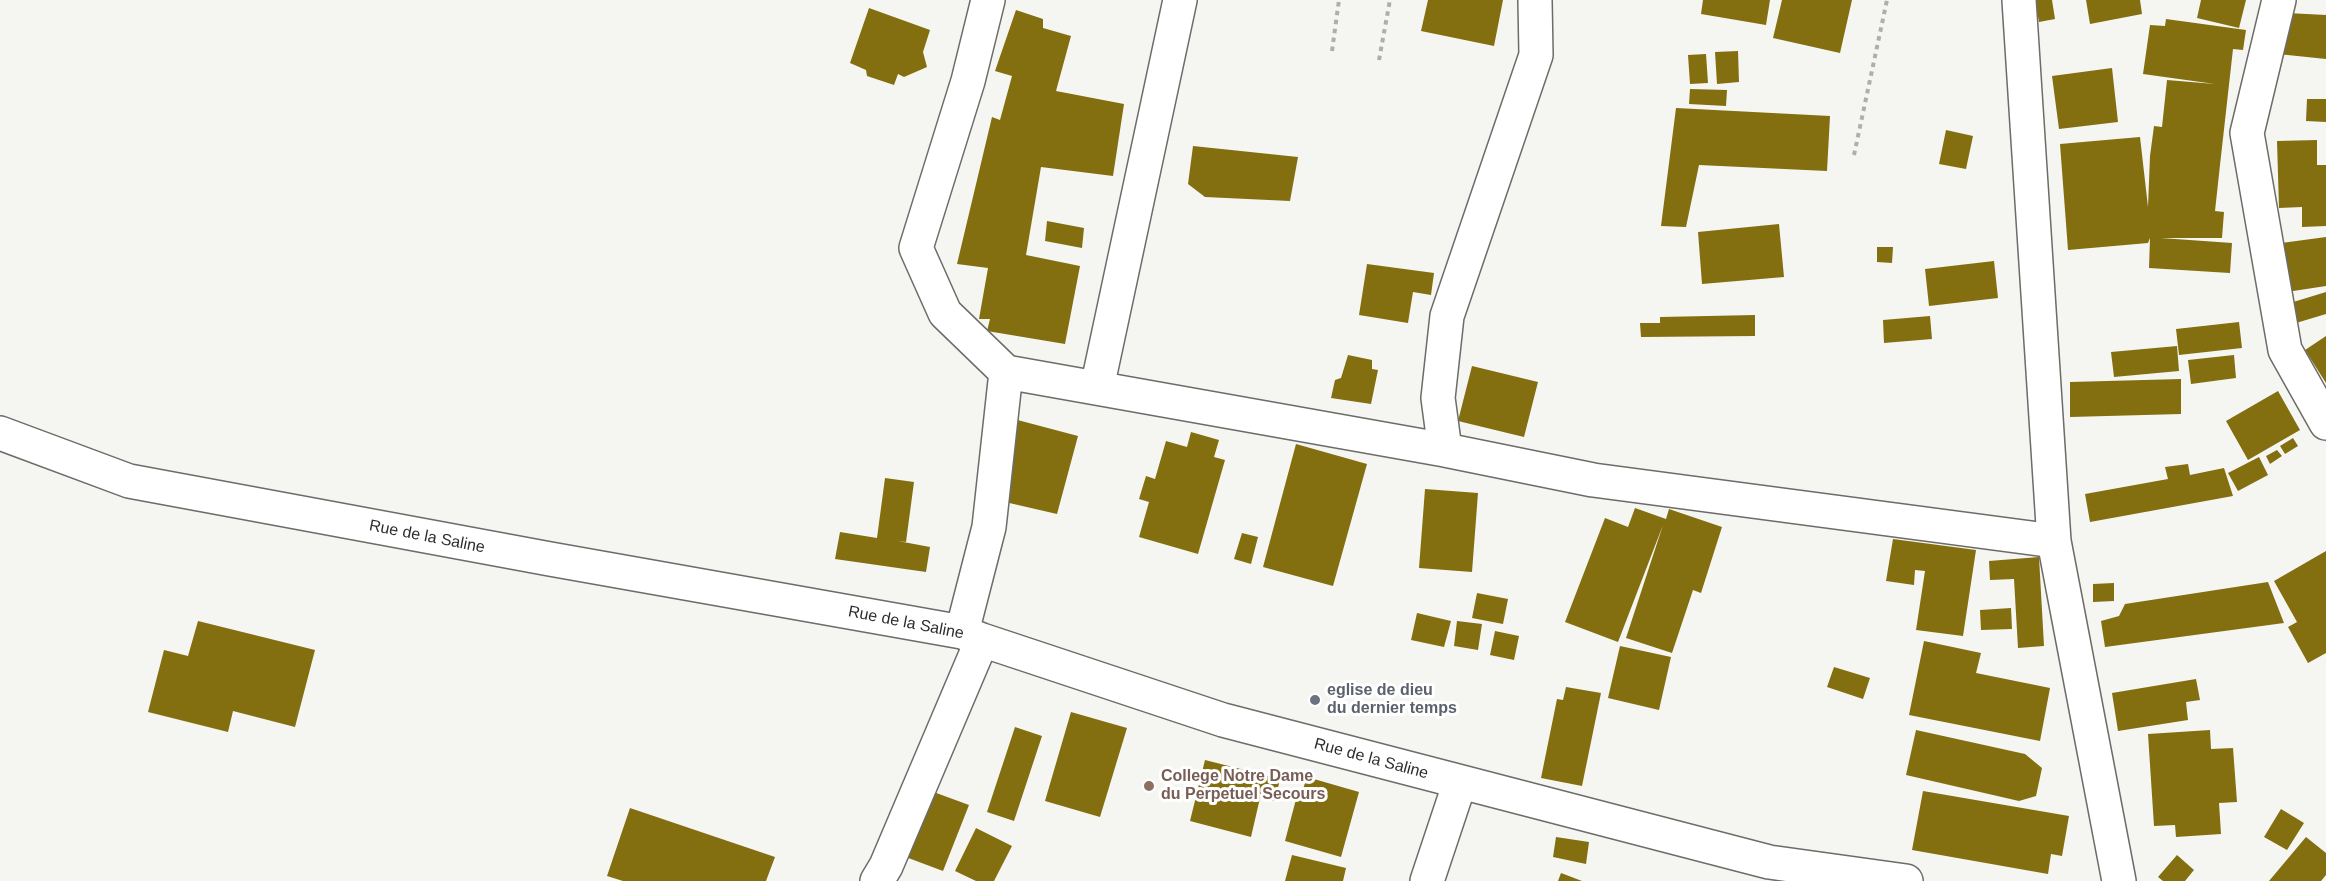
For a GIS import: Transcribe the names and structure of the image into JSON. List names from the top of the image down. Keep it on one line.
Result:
{"streets":{"street":["Rue de la Saline"]},"places":["eglise de dieu du dernier temps","College Notre Dame du Perpetuel Secours"]}
